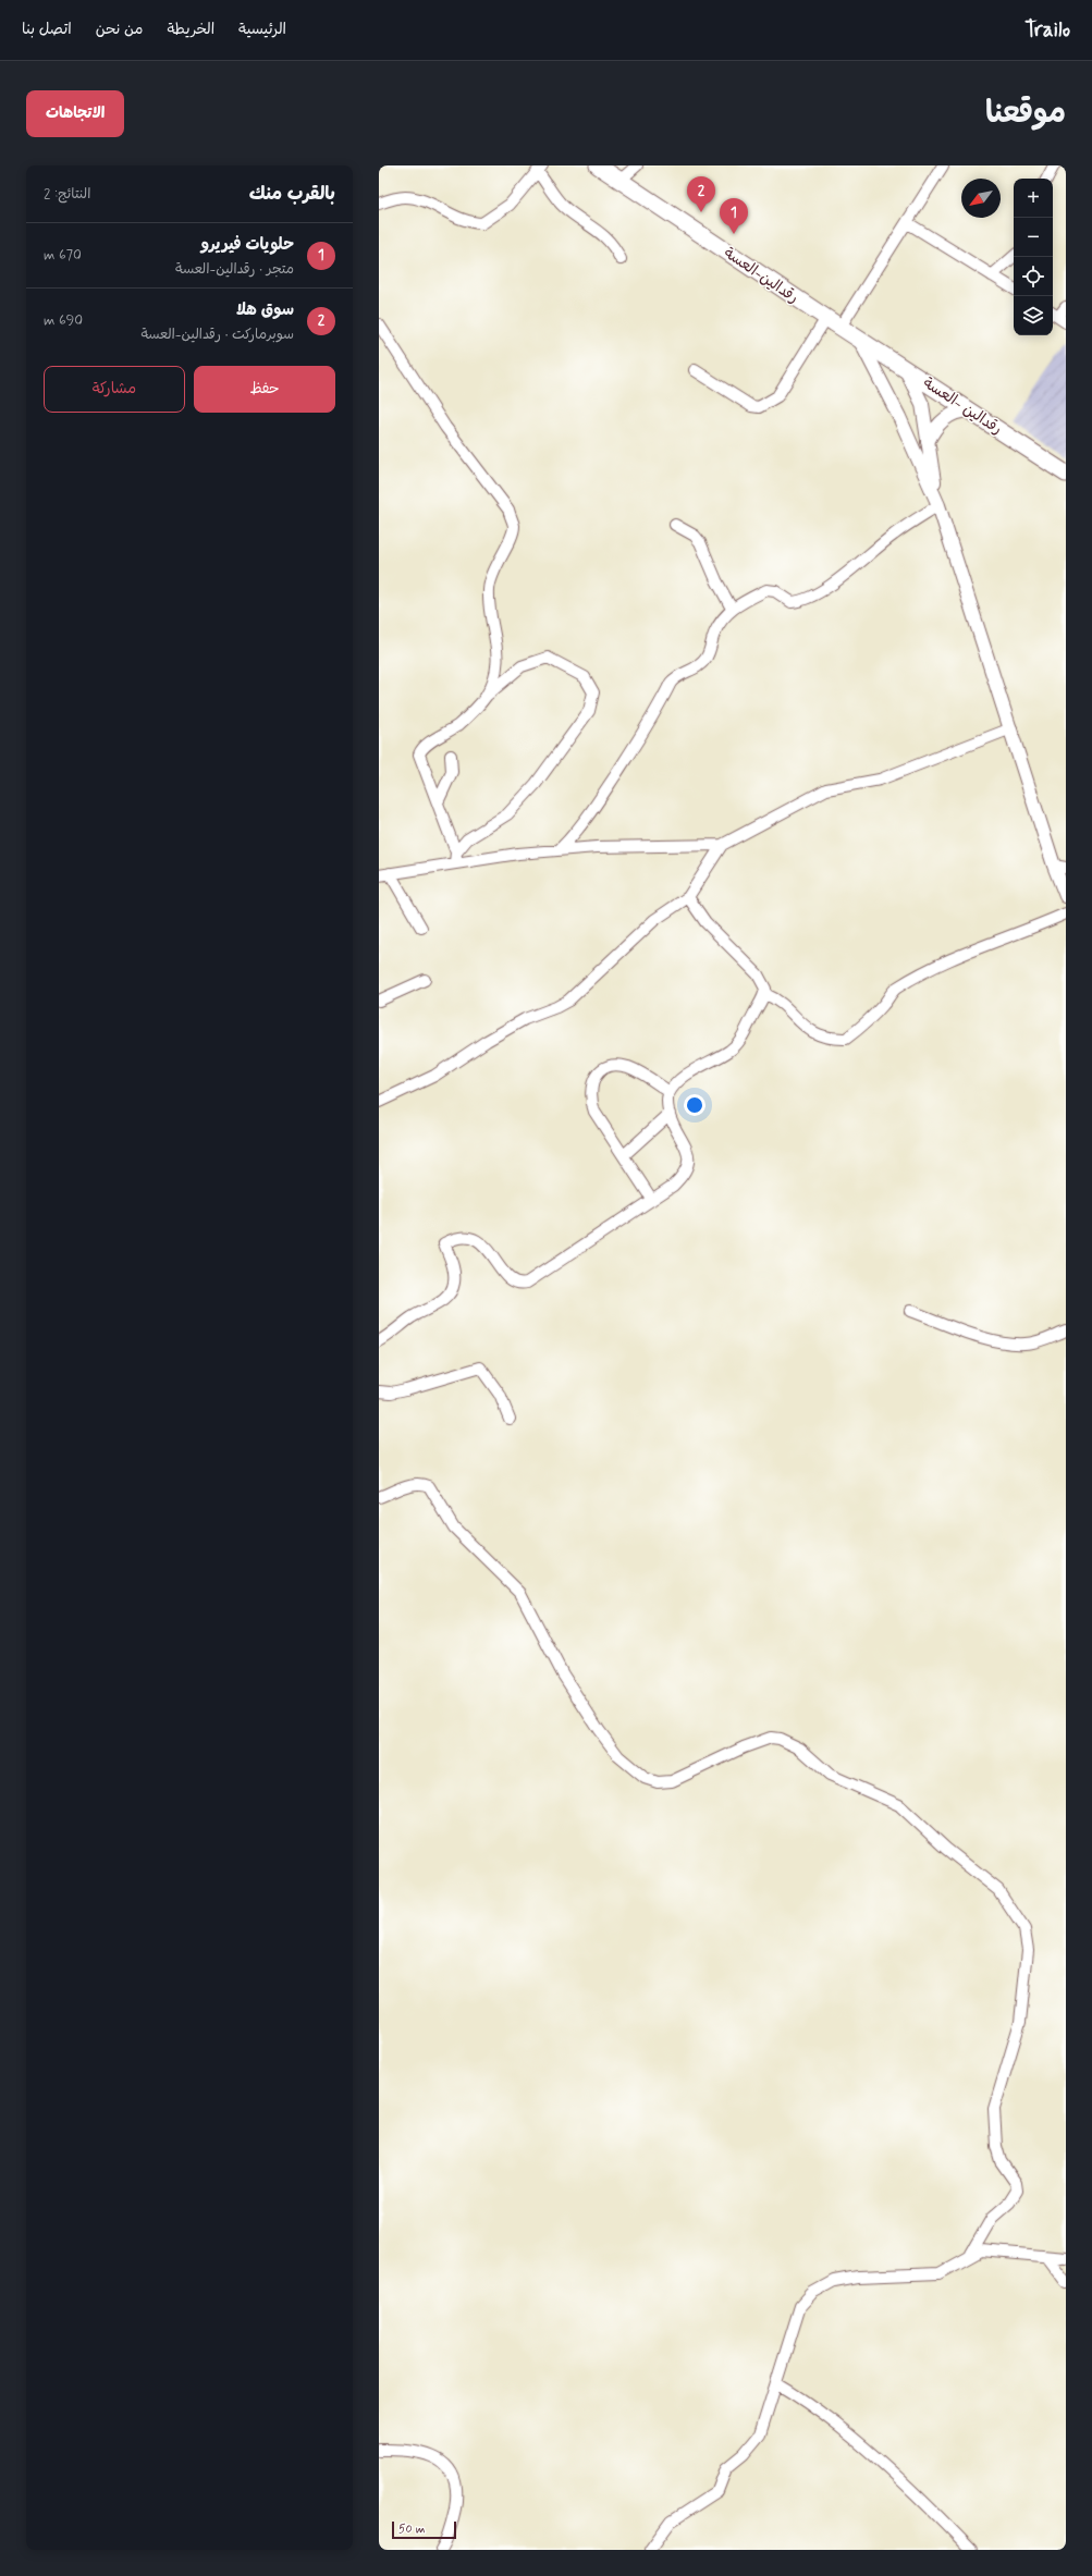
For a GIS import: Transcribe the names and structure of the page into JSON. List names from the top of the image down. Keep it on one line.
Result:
{"streets":{"main road":["رقدالين-العسة","رقدالين -العسة"]},"crossings":[["رقدالين-العسة","رقدالين -العسة"]],"scale_bar":"50 m","north":"bottom left","page":{"header":"Trailo","nav":["الرئيسية","الخريطة","من نحن","اتصل بنا"],"title":"موقعنا","buttons":["الاتجاهات",["حفظ","مشاركة"]],"heading":["بالقرب منك","النتائج: 2"],"pins":["2","1"],"map_buttons":["+","−"],"list":[{"mark":"1","name":"حلويات فيريرو","note":"متجر · رقدالين-العسة","value":"670 m"},{"mark":"2","name":"سوق هلا","note":"سوبرماركت · رقدالين-العسة","value":"690 m"}],"scale":"50 m"}}
